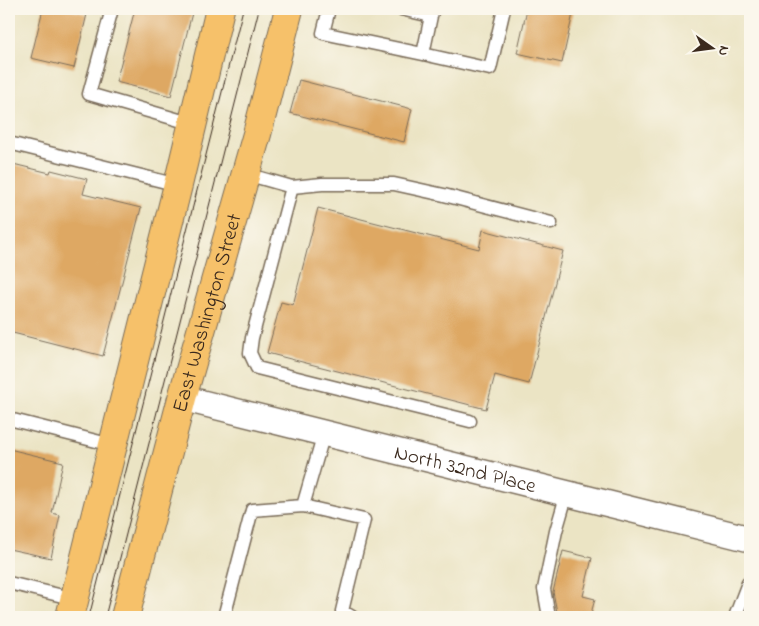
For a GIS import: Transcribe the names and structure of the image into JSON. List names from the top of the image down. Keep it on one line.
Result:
{"streets":{"main road":["East Washington Street"],"street":["North 32nd Place"]},"crossings":[["East Washington Street","North 32nd Place"]],"north":"right"}
